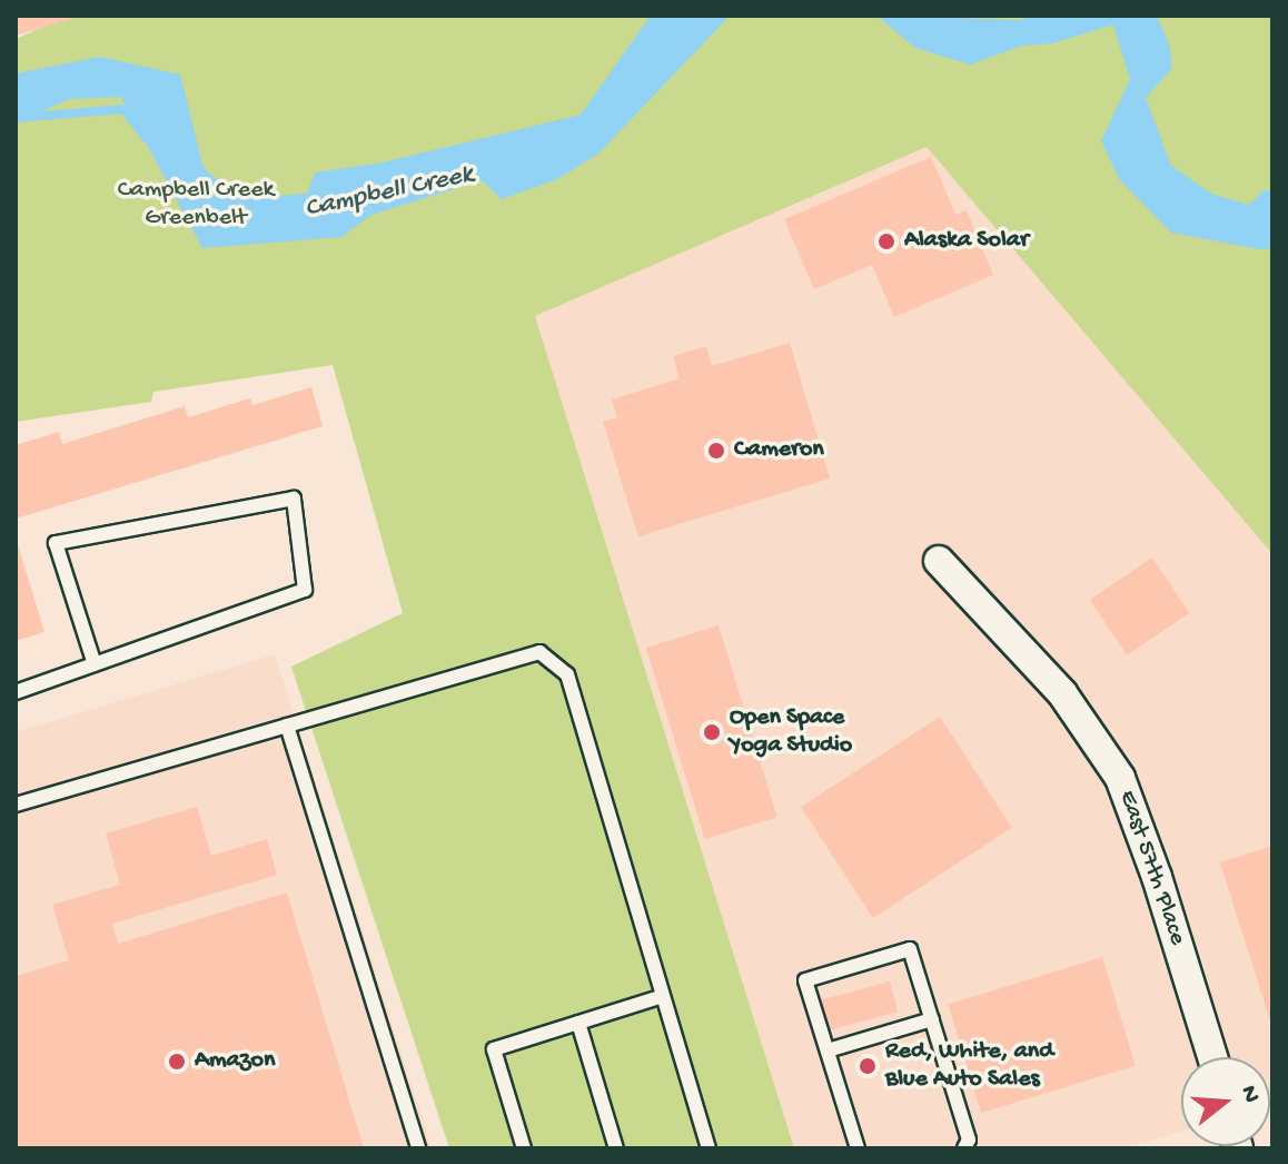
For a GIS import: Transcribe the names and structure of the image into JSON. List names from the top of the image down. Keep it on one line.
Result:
{"streets":{"street":["East 57th Place"]},"water":["Campbell Creek"],"parks":["Campbell Creek Greenbelt"],"places":["Alaska Solar","Cameron","Open Space Yoga Studio","Amazon","Red, White, and Blue Auto Sales"],"north":"right"}
